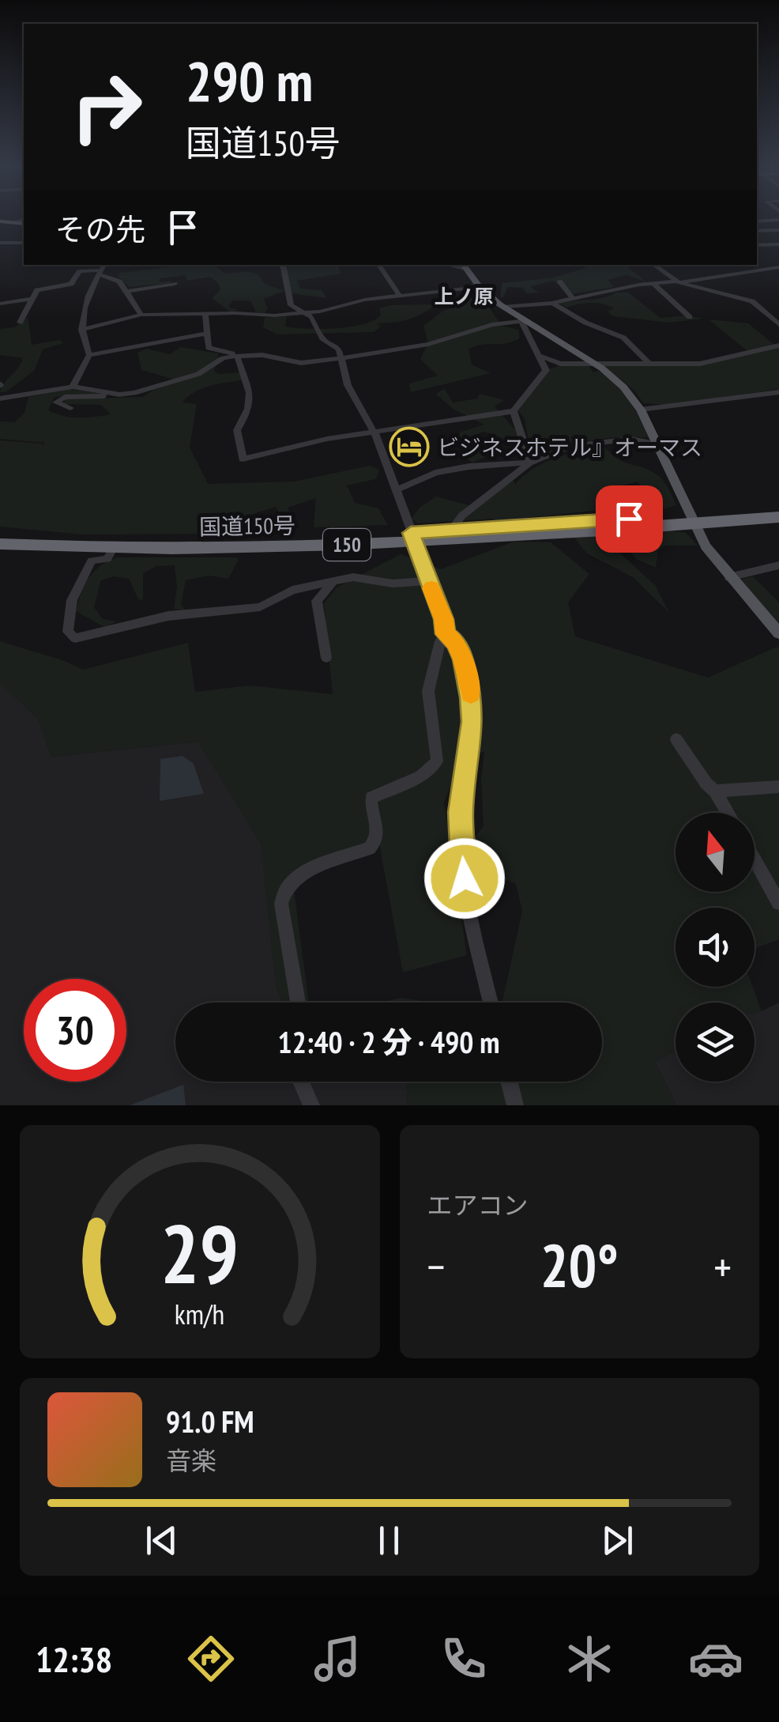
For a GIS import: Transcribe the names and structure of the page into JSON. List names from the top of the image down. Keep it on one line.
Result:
{"streets":{"highway":["国道150号","150"]},"districts":["上ノ原"],"places":{"hotel":["ビジネスホテル』オーマス"]},"north":"top","page":{"turn":["290 m","国道150号"],"then":"その先","limit":"30","trip":"12:40 · 2 分 · 490 m","tile":"エアコン","heat":["−","20°","+"],"song":["91.0 FM","音楽"],"tabs":"12:38","gauge":["29","km/h"]}}
